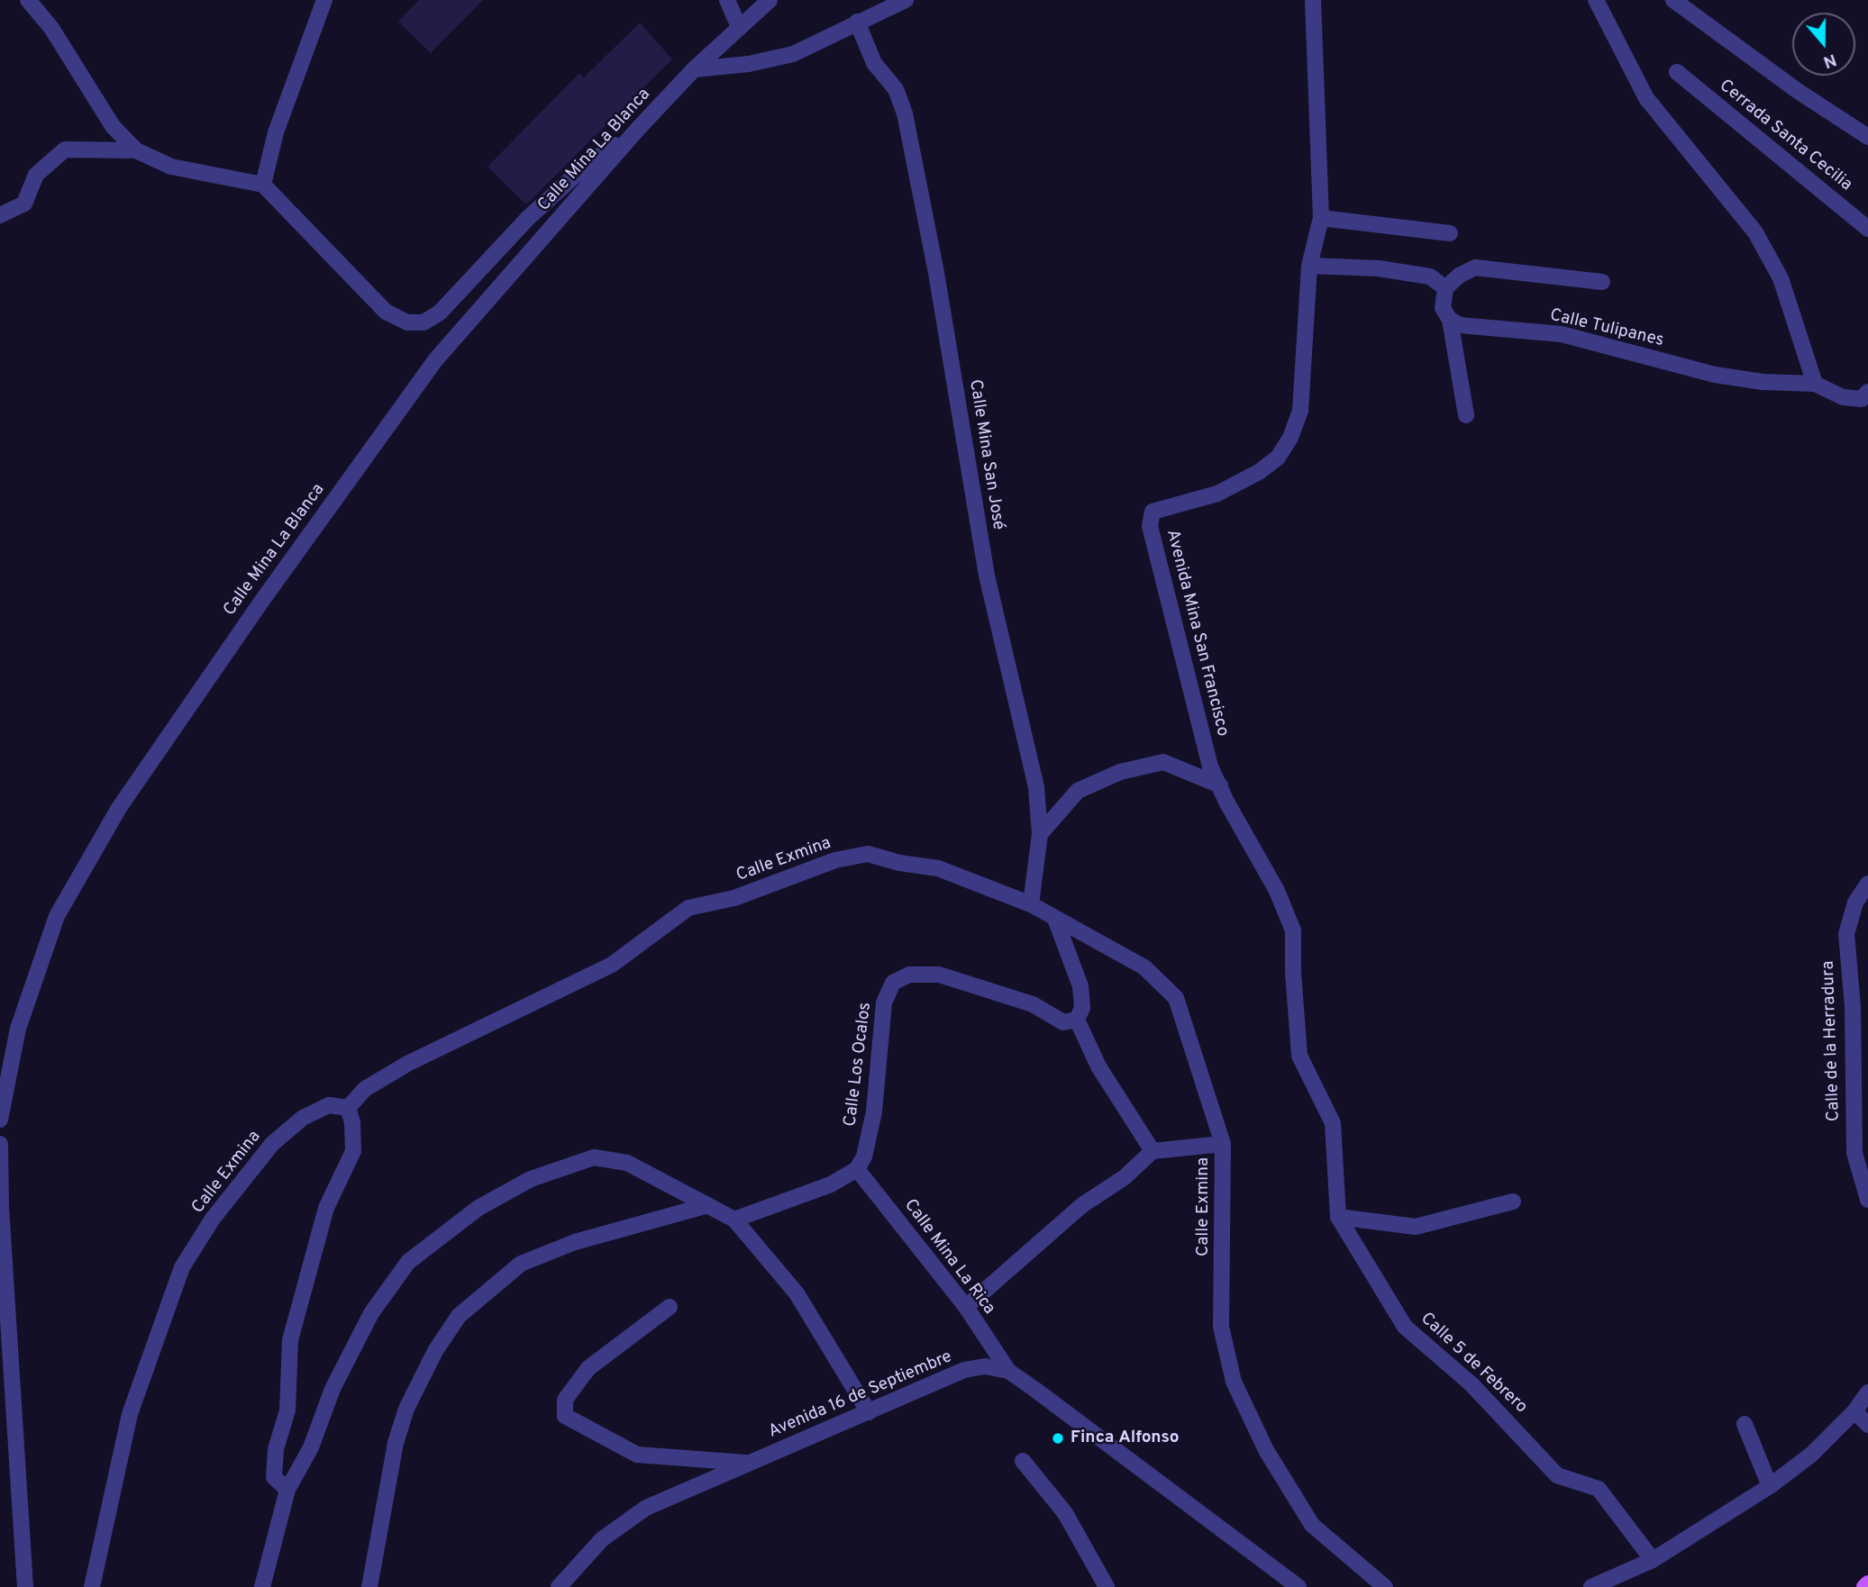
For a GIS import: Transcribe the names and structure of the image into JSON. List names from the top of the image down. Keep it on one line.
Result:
{"streets":{"street":["Cerrada Santa Cecilia","Calle Mina La Blanca","Calle Tulipanes","Calle Mina San José","Avenida Mina San Francisco","Calle Exmina","Calle de la Herradura","Calle Los Ocalos","Calle Mina La Rica","Calle 5 de Febrero","Avenida 16 de Septiembre"]},"crossings":[["Calle Mina San José","Calle Exmina"],["Avenida Mina San Francisco","Calle 5 de Febrero"],["Calle Los Ocalos","Calle Mina La Rica"],["Calle Mina La Rica","Avenida 16 de Septiembre"]],"places":["Finca Alfonso"],"north":"bottom"}
